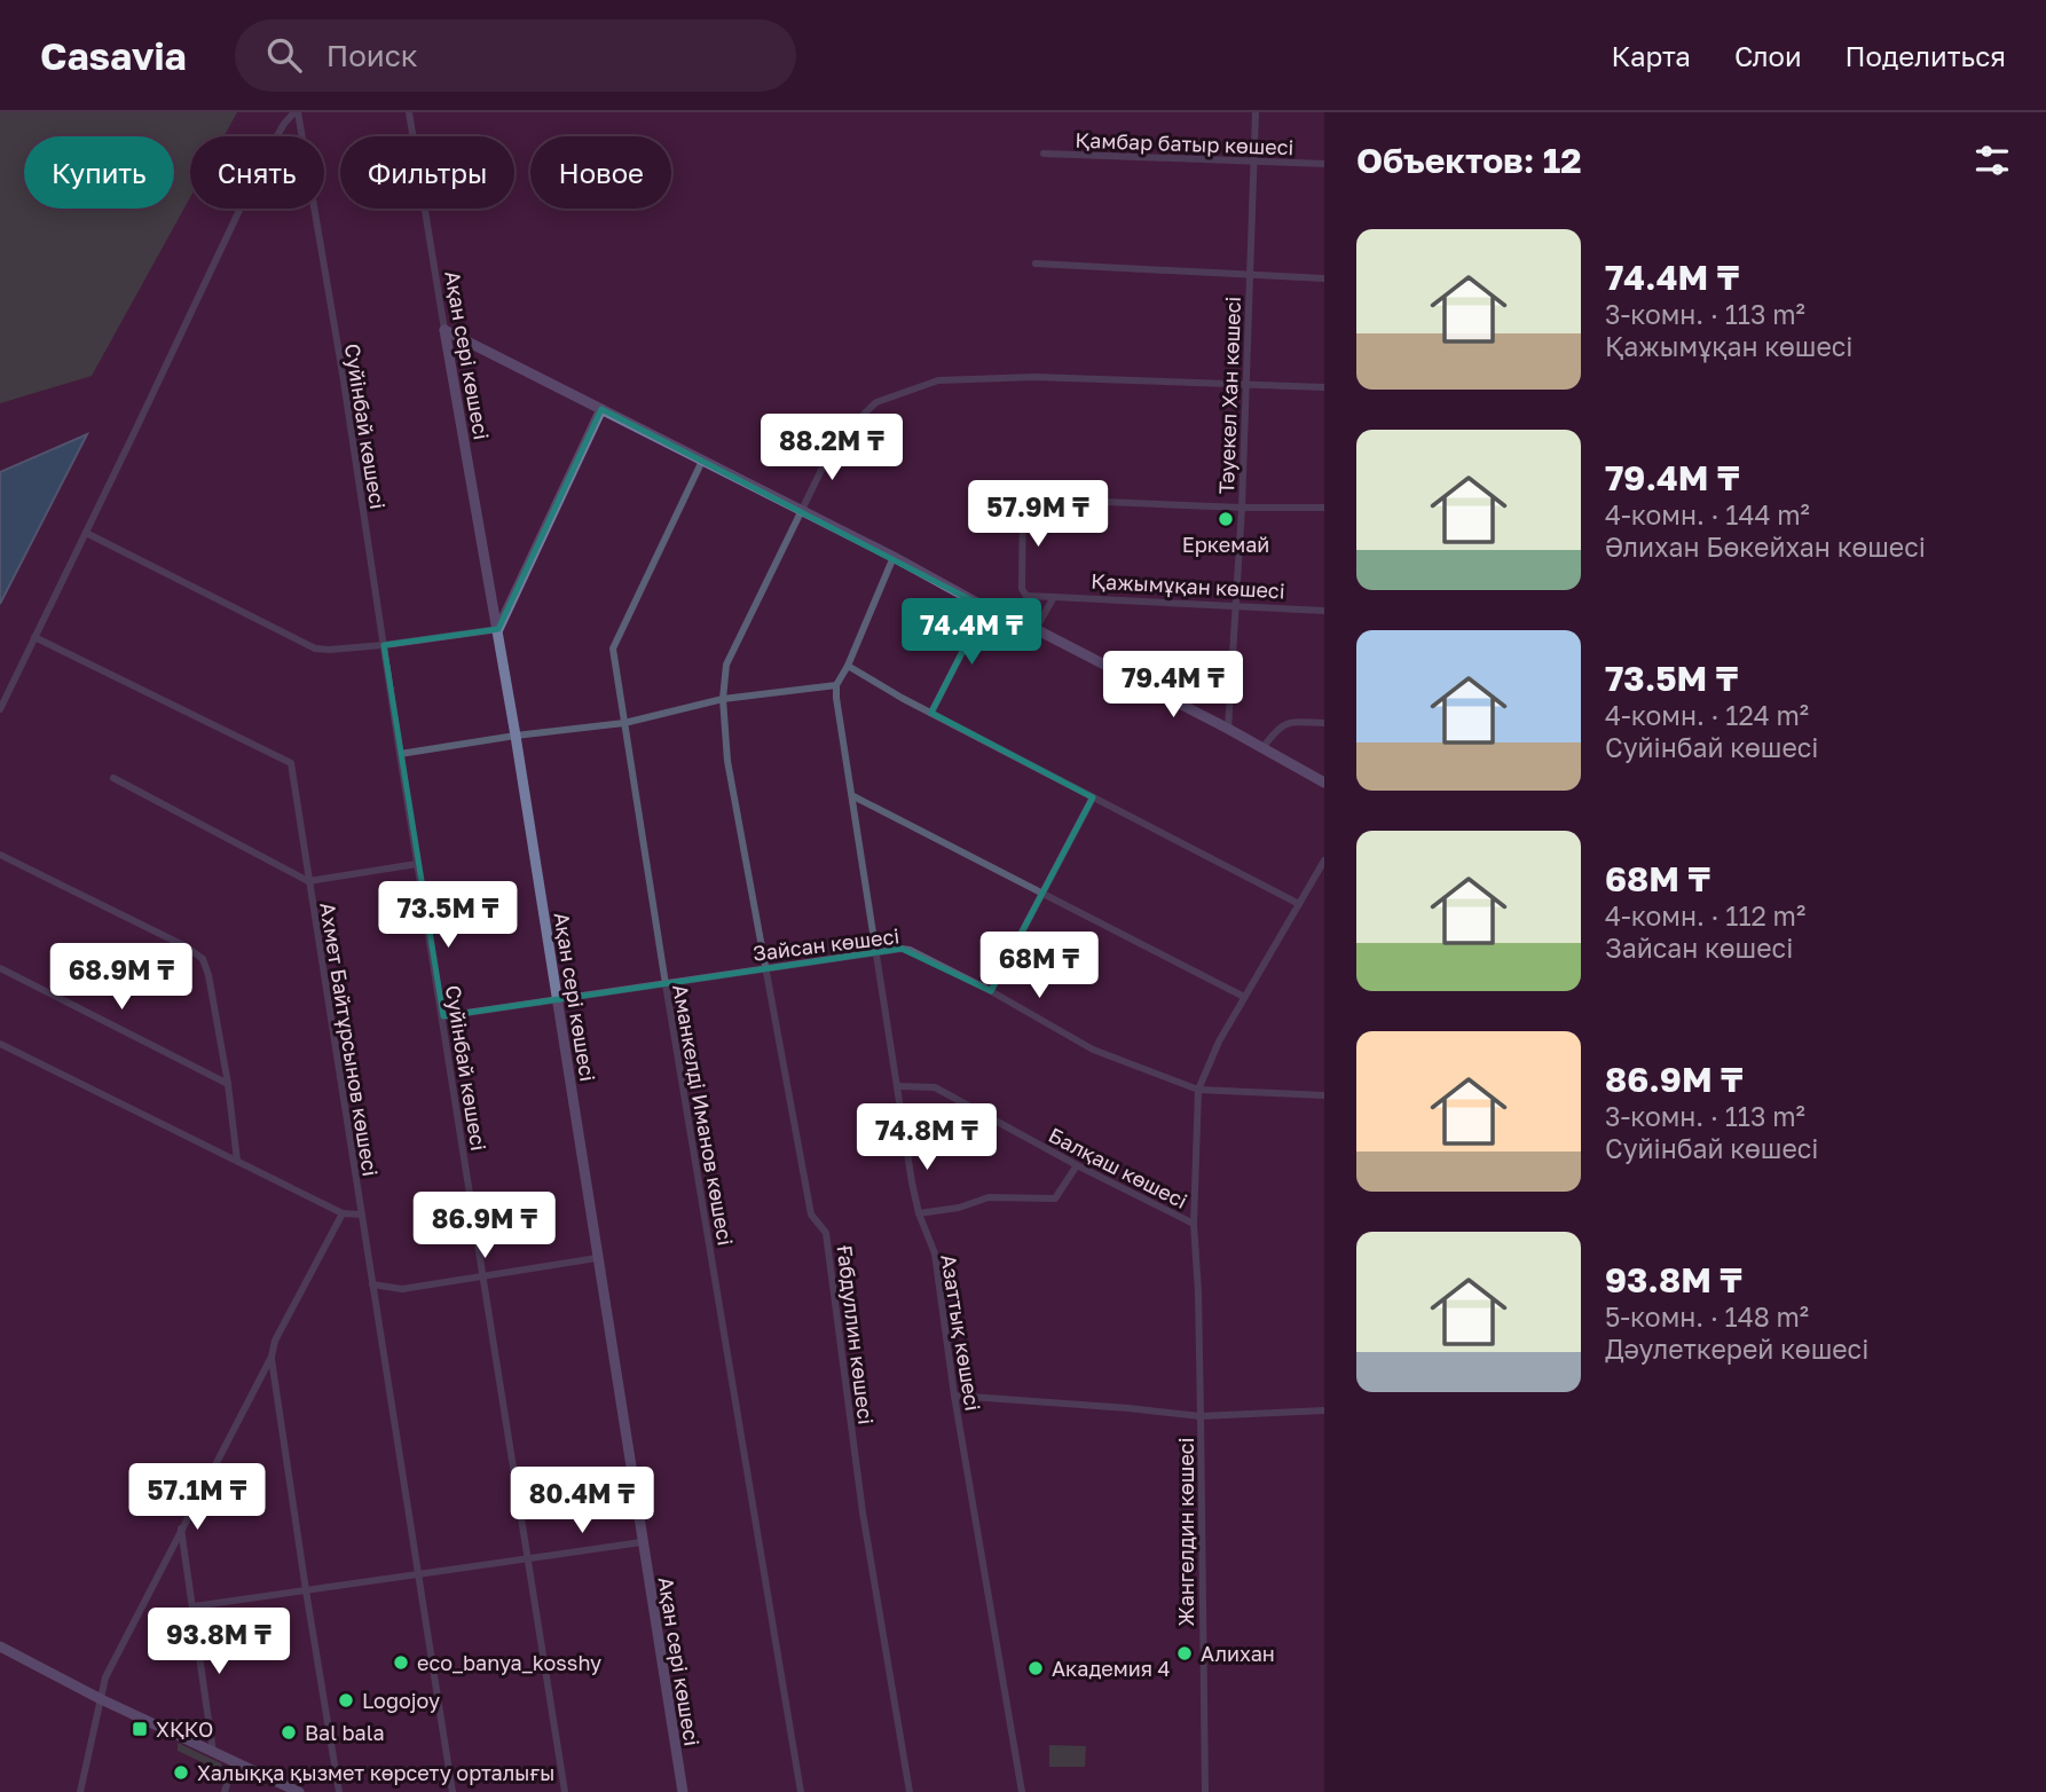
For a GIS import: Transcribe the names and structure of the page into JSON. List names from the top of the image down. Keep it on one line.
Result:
{"streets":{"street":["Қамбар батыр көшесі","Ақан сері көшесі","Тәуекел Хан көшесі","Суйінбай көшесі","Қажымұқан көшесі","Зайсан көшесі","Ахмет Байтұрсынов көшесі","Аманкелді Иманов көшесі","Балқаш көшесі","Азаттық көшесі","Ғабдуллин көшесі","Жангелдин көшесі"]},"crossings":[["Қамбар батыр көшесі","Тәуекел Хан көшесі"],["Ақан сері көшесі","Зайсан көшесі"],["Тәуекел Хан көшесі","Қажымұқан көшесі"],["Тәуекел Хан көшесі","Ғабдуллин көшесі"],["Суйінбай көшесі","Зайсан көшесі"],["Зайсан көшесі","Аманкелді Иманов көшесі"],["Зайсан көшесі","Азаттық көшесі"],["Зайсан көшесі","Ғабдуллин көшесі"],["Зайсан көшесі","Жангелдин көшесі"],["Балқаш көшесі","Азаттық көшесі"],["Балқаш көшесі","Жангелдин көшесі"]],"places":{"other":["Еркемай","Алихан","eco_banya_kosshy","Академия 4","Logojoy","Bal bala","Халыққа қызмет көрсету орталығы"],"transit":["ХҚКО"]},"page":{"header":"Casavia","search":"Поиск","nav":["Карта","Слои","Поделиться"],"heading":"Объектов: 12","chip":["Купить","Снять","Фильтры","Новое"],"list":[{"name":"74.4M ₸","note":"3-комн. · 113 m² · Қажымұқан көшесі"},{"name":"79.4M ₸","note":"4-комн. · 144 m² · Әлихан Бөкейхан көшесі"},{"name":"73.5M ₸","note":"4-комн. · 124 m² · Суйінбай көшесі"},{"name":"68M ₸","note":"4-комн. · 112 m² · Зайсан көшесі"},{"name":"86.9M ₸","note":"3-комн. · 113 m² · Суйінбай көшесі"},{"name":"93.8M ₸","note":"5-комн. · 148 m² · Дәулеткерей көшесі"}],"price":["88.2M ₸","57.9M ₸","74.4M ₸","79.4M ₸","73.5M ₸","68M ₸","68.9M ₸","74.8M ₸","86.9M ₸","57.1M ₸","80.4M ₸","93.8M ₸"]}}
